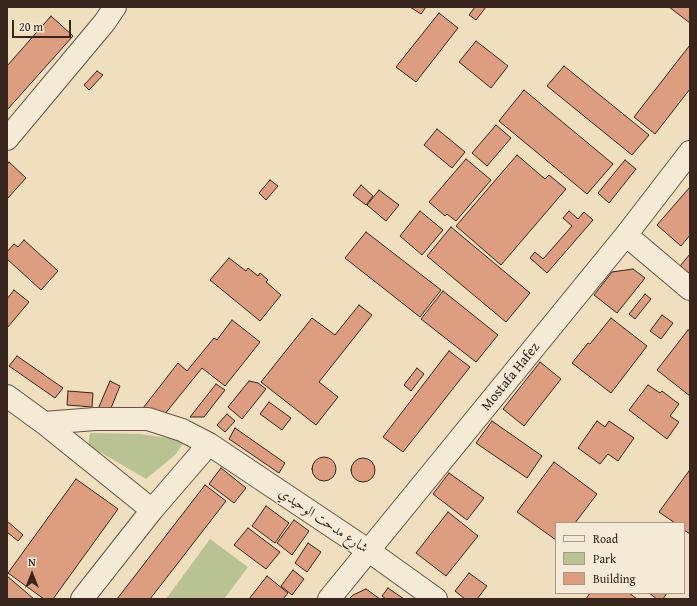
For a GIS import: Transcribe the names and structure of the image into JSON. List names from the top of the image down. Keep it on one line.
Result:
{"streets":{"street":["Mostafa Hafez","شارع مدحت الوحيدي"]},"crossings":[["Mostafa Hafez","شارع مدحت الوحيدي"]],"legend":["Road","Park","Building"],"scale_bar":"20 m","north":"top"}
